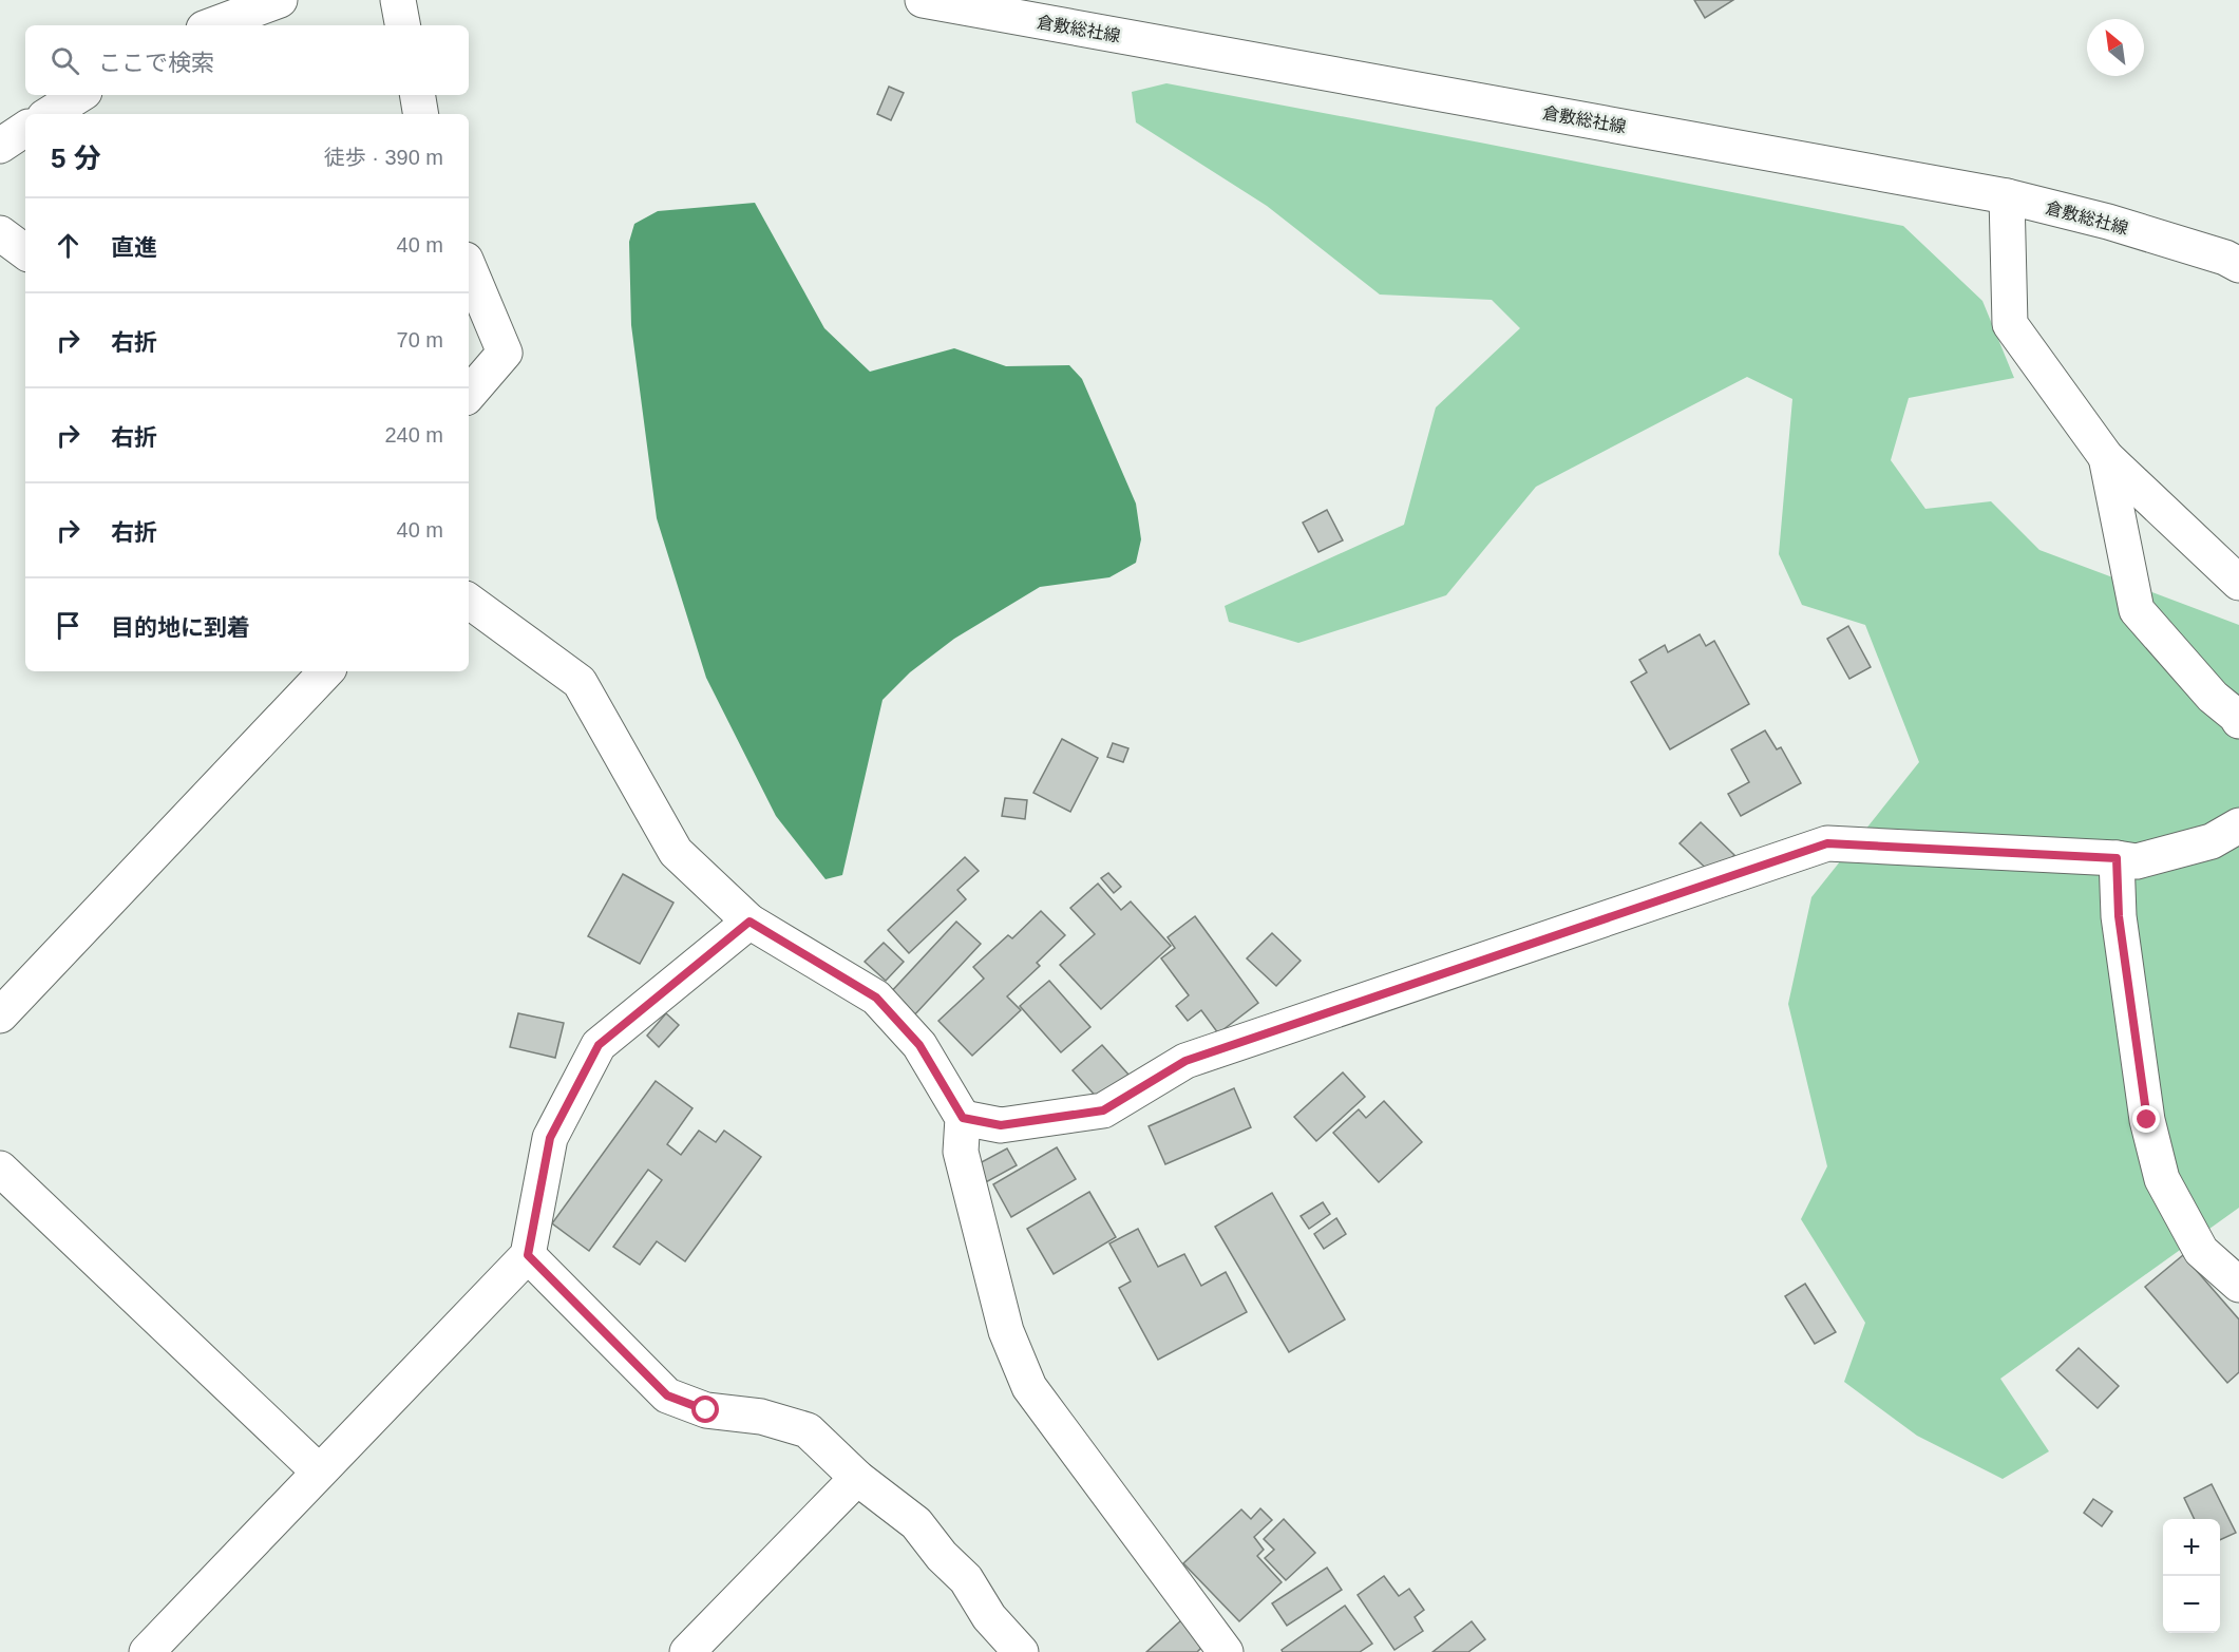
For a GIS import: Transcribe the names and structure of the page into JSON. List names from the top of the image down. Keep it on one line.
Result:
{"streets":{"street":["倉敷総社線"]},"north":"top left","page":{"search":"ここで検索","heading":["5 分","徒歩 · 390 m"],"list":[["直進","40 m"],["右折","70 m"],["右折","240 m"],["右折","40 m"],"目的地に到着"],"map_buttons":["+","−"]}}
